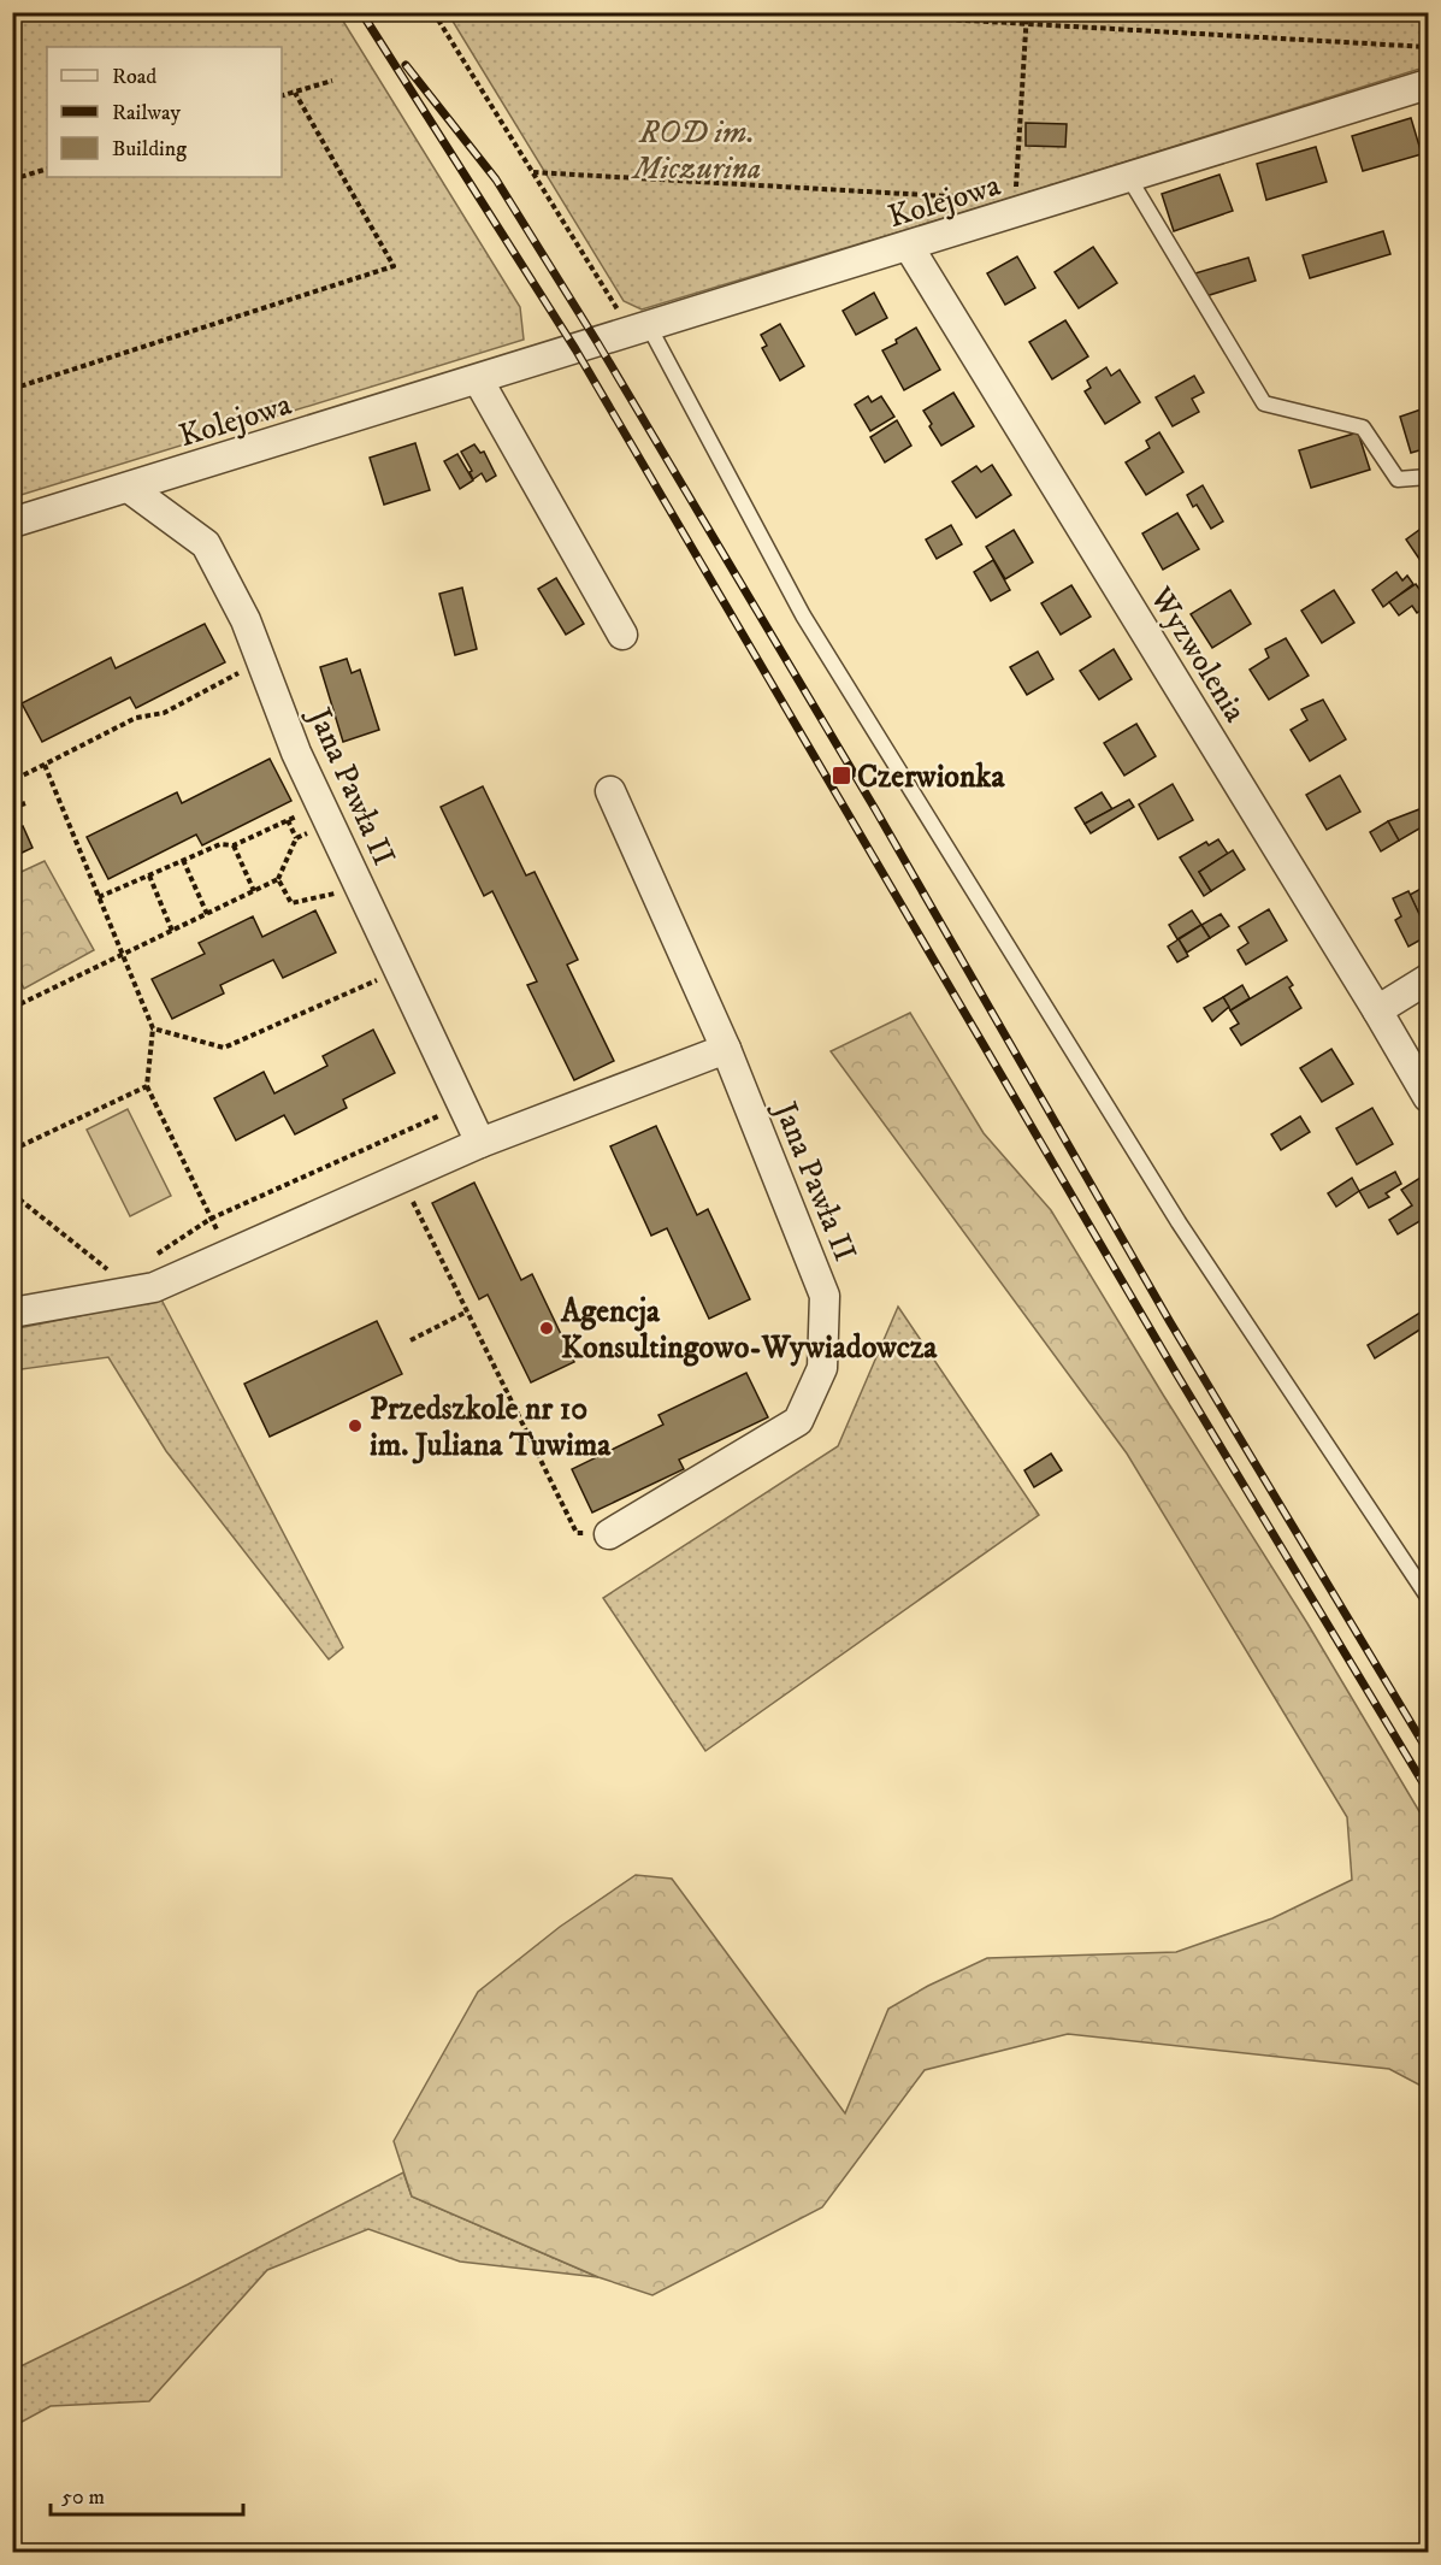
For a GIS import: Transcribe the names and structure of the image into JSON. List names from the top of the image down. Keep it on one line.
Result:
{"streets":{"street":["Kolejowa","Wyzwolenia","Jana Pawła II"]},"crossings":[["Kolejowa","Wyzwolenia"],["Kolejowa","Jana Pawła II"]],"parks":["ROD im. Miczurina"],"places":{"transit":["Czerwionka"],"other":["Agencja Konsultingowo-Wywiadowcza","Przedszkole nr 10 im. Juliana Tuwima"]},"legend":["Road","Railway","Building"],"scale_bar":"50 m"}
